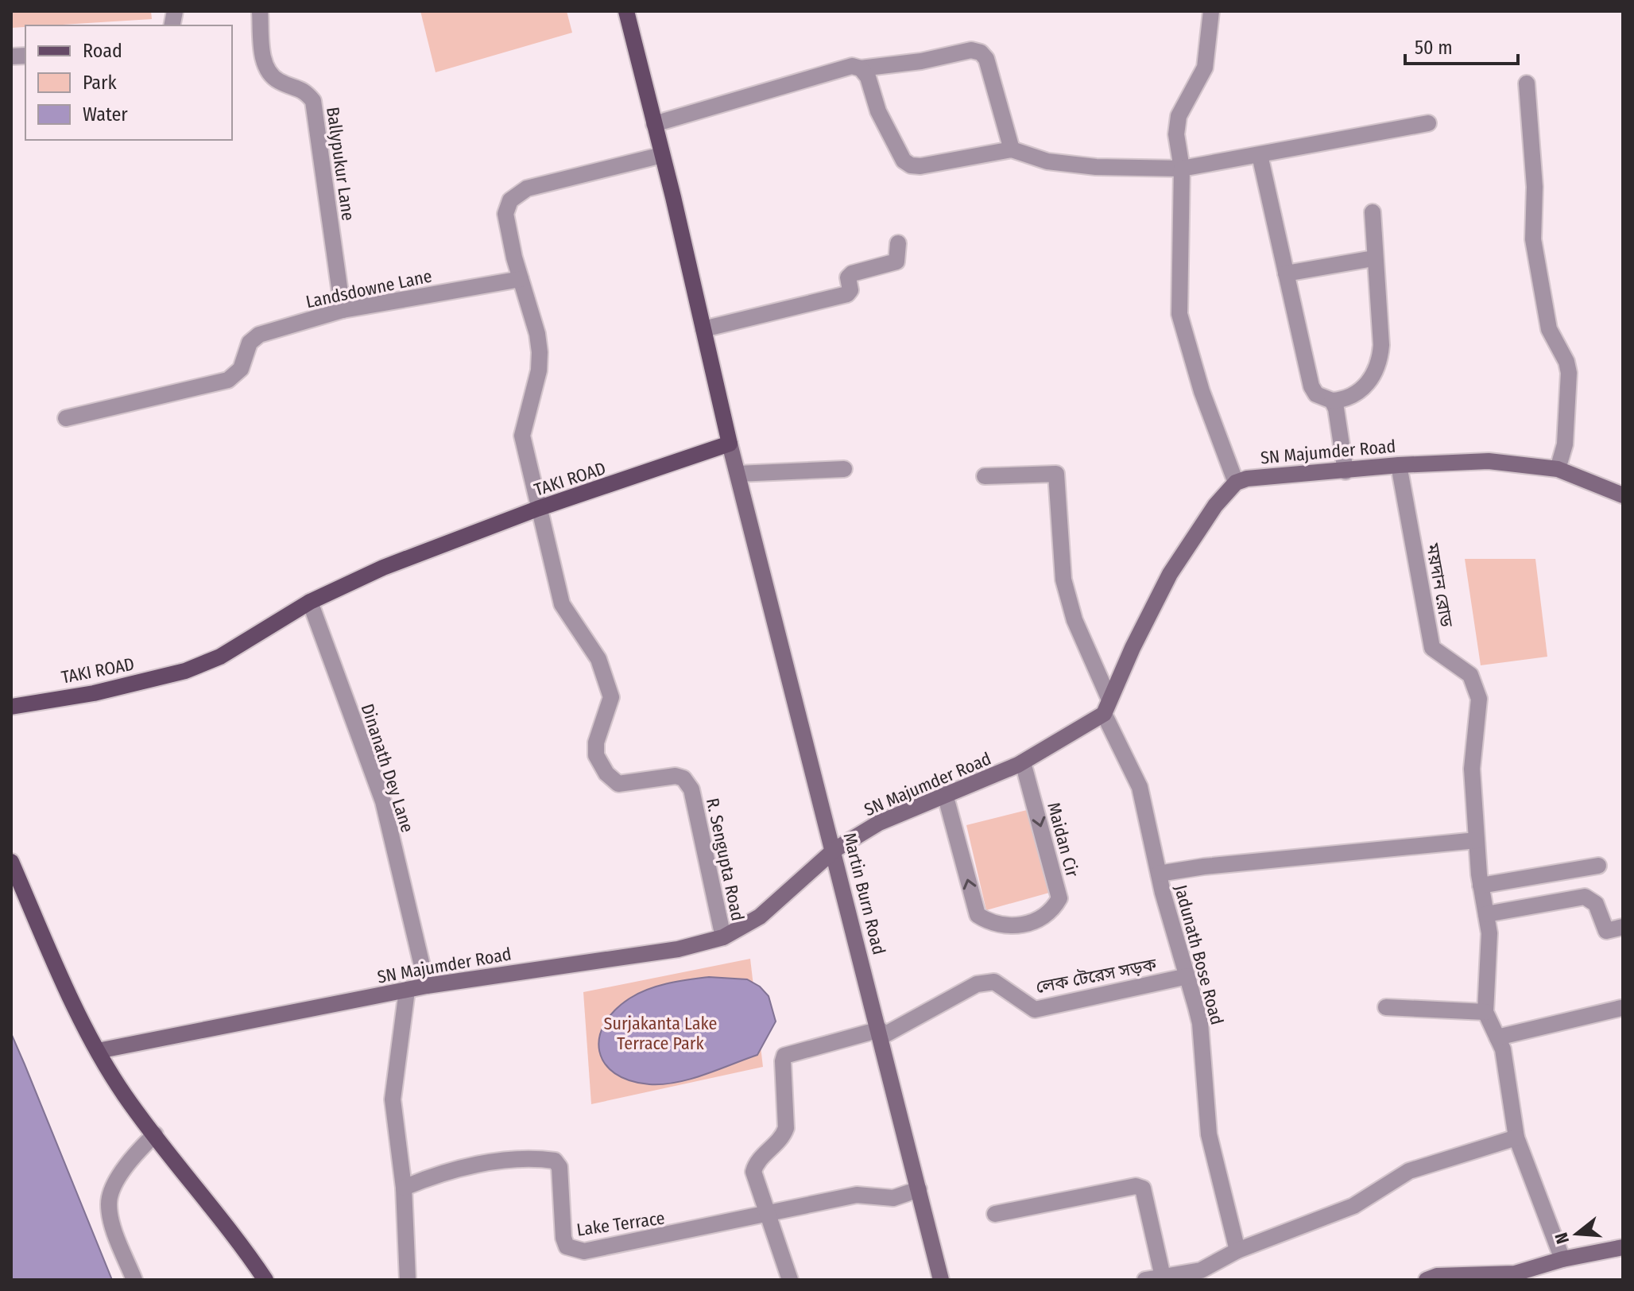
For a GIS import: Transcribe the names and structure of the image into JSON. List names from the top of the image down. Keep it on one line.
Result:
{"streets":{"main road":["SN Majumder Road","TAKI ROAD","Martin Burn Road"],"street":["Ballypukur Lane","Landsdowne Lane","ময়দান রোড","Dinanath Dey Lane","Maidan Cir","R. Sengupta Road","Jadunath Bose Road","লেক টেরেস সড়ক","Lake Terrace"]},"crossings":[["Ballypukur Lane","Landsdowne Lane"],["SN Majumder Road","ময়দান রোড"],["SN Majumder Road","Dinanath Dey Lane"],["SN Majumder Road","Maidan Cir"],["SN Majumder Road","R. Sengupta Road"],["SN Majumder Road","Martin Burn Road"],["SN Majumder Road","Jadunath Bose Road"],["TAKI ROAD","Dinanath Dey Lane"],["TAKI ROAD","R. Sengupta Road"],["TAKI ROAD","Martin Burn Road"],["Martin Burn Road","লেক টেরেস সড়ক"],["Martin Burn Road","Lake Terrace"],["Jadunath Bose Road","লেক টেরেস সড়ক"]],"parks":["Surjakanta Lake Terrace Park"],"legend":["Road","Park","Water"],"scale_bar":"50 m","north":"left"}
